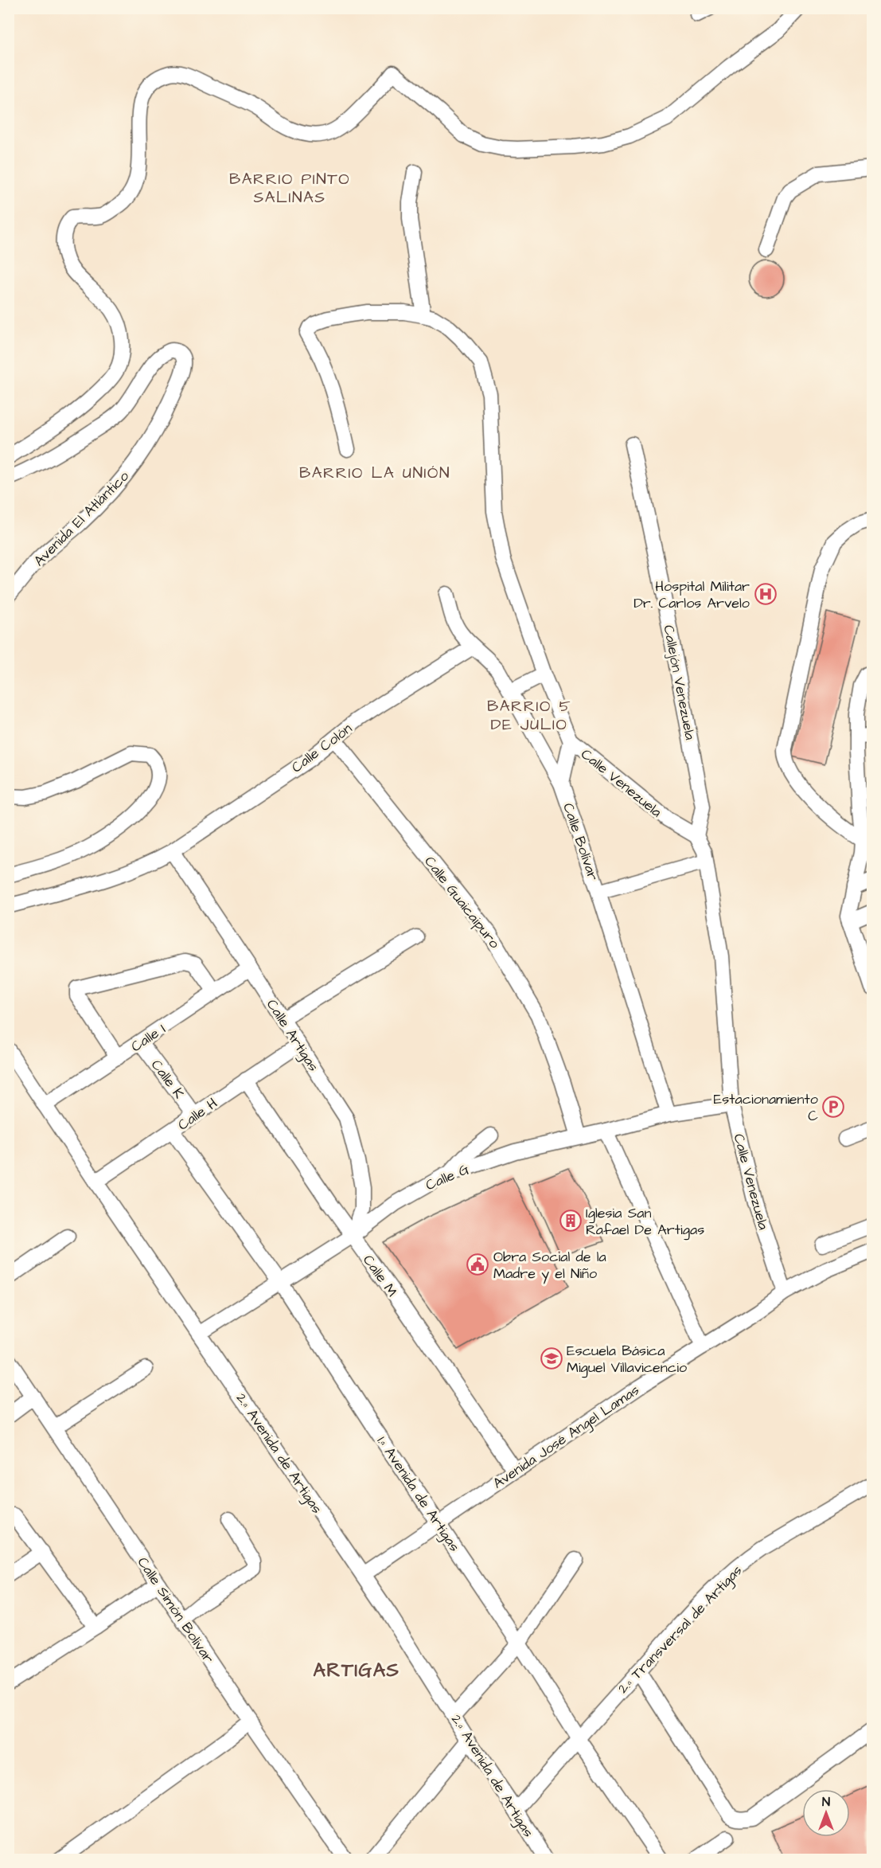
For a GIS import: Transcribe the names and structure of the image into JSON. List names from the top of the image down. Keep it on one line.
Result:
{"streets":{"street":["Avenida El Atlántico","Callejón Venezuela","Calle Colón","Calle Venezuela","Calle Bolívar","Calle Guaicaipuro","Calle Artigas","Calle I","Calle K","Calle H","Calle G","Calle M","Avenida José Angel Lamas","2.ª Avenida de Artigas","1.ª Avenida de Artigas","Calle Simón Bolívar","2.ª Transversal de Artigas"]},"crossings":[["Callejón Venezuela","Calle Venezuela"],["Calle Colón","Calle Bolívar"],["Calle Colón","Calle Guaicaipuro"],["Calle Colón","Calle Artigas"],["Calle Venezuela","Calle G"],["Calle Venezuela","Avenida José Angel Lamas"],["Calle Bolívar","Calle G"],["Calle Guaicaipuro","Calle G"],["Calle Artigas","Calle I"],["Calle Artigas","Calle H"],["Calle Artigas","Calle G"],["Calle Artigas","Calle M"],["Calle I","Calle K"],["Calle I","2.ª Avenida de Artigas"],["Calle K","Calle H"],["Calle H","Calle M"],["Calle H","2.ª Avenida de Artigas"],["Calle H","1.ª Avenida de Artigas"],["Calle G","Calle M"],["Calle G","2.ª Avenida de Artigas"],["Calle G","1.ª Avenida de Artigas"],["Calle M","Avenida José Angel Lamas"],["Avenida José Angel Lamas","2.ª Avenida de Artigas"],["Avenida José Angel Lamas","1.ª Avenida de Artigas"],["2.ª Avenida de Artigas","2.ª Transversal de Artigas"],["1.ª Avenida de Artigas","2.ª Transversal de Artigas"]],"districts":["BARRIO PINTO SALINAS","BARRIO LA UNIÓN","BARRIO 5 DE JULIO","ARTIGAS"],"places":{"hospital":["Hospital Militar Dr. Carlos Arvelo"],"parking":["Estacionamiento C"],"building":["Iglesia San Rafael De Artigas"],"public building":["Obra Social de la Madre y el Niño"],"school or university":["Escuela Básica Miguel Villavicencio"]},"north":"top"}
